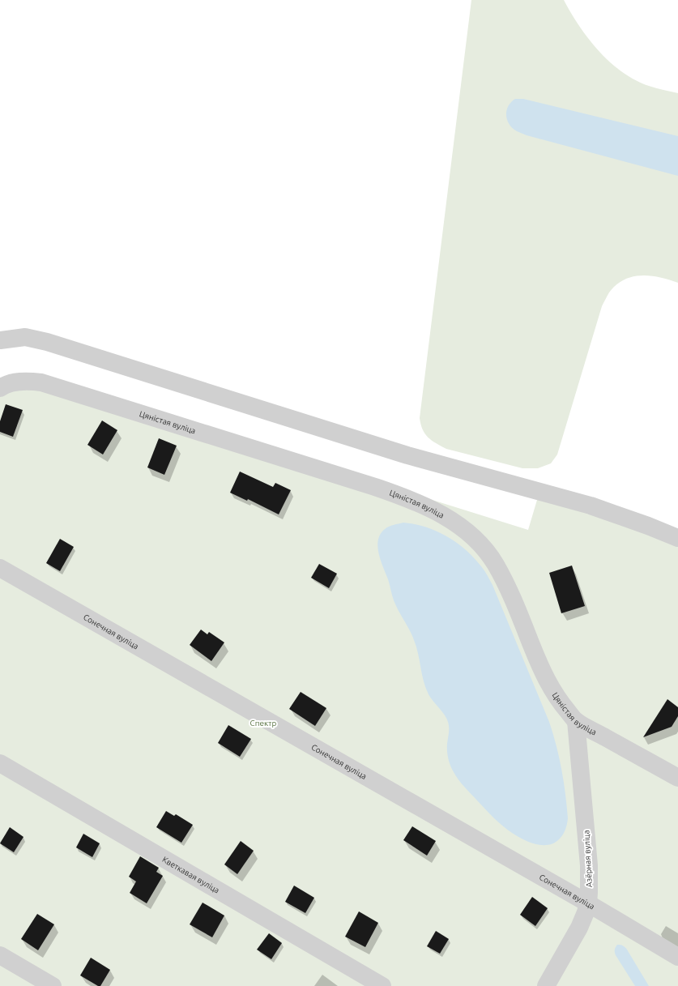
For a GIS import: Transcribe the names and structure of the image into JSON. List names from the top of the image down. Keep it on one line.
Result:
{"streets":{"street":["Цяністая вуліца","Сонечная вуліца","Азёрная вуліца","Кветкавая вуліца"]},"crossings":[["Цяністая вуліца","Азёрная вуліца"],["Сонечная вуліца","Азёрная вуліца"]],"parks":["Спектр"]}
